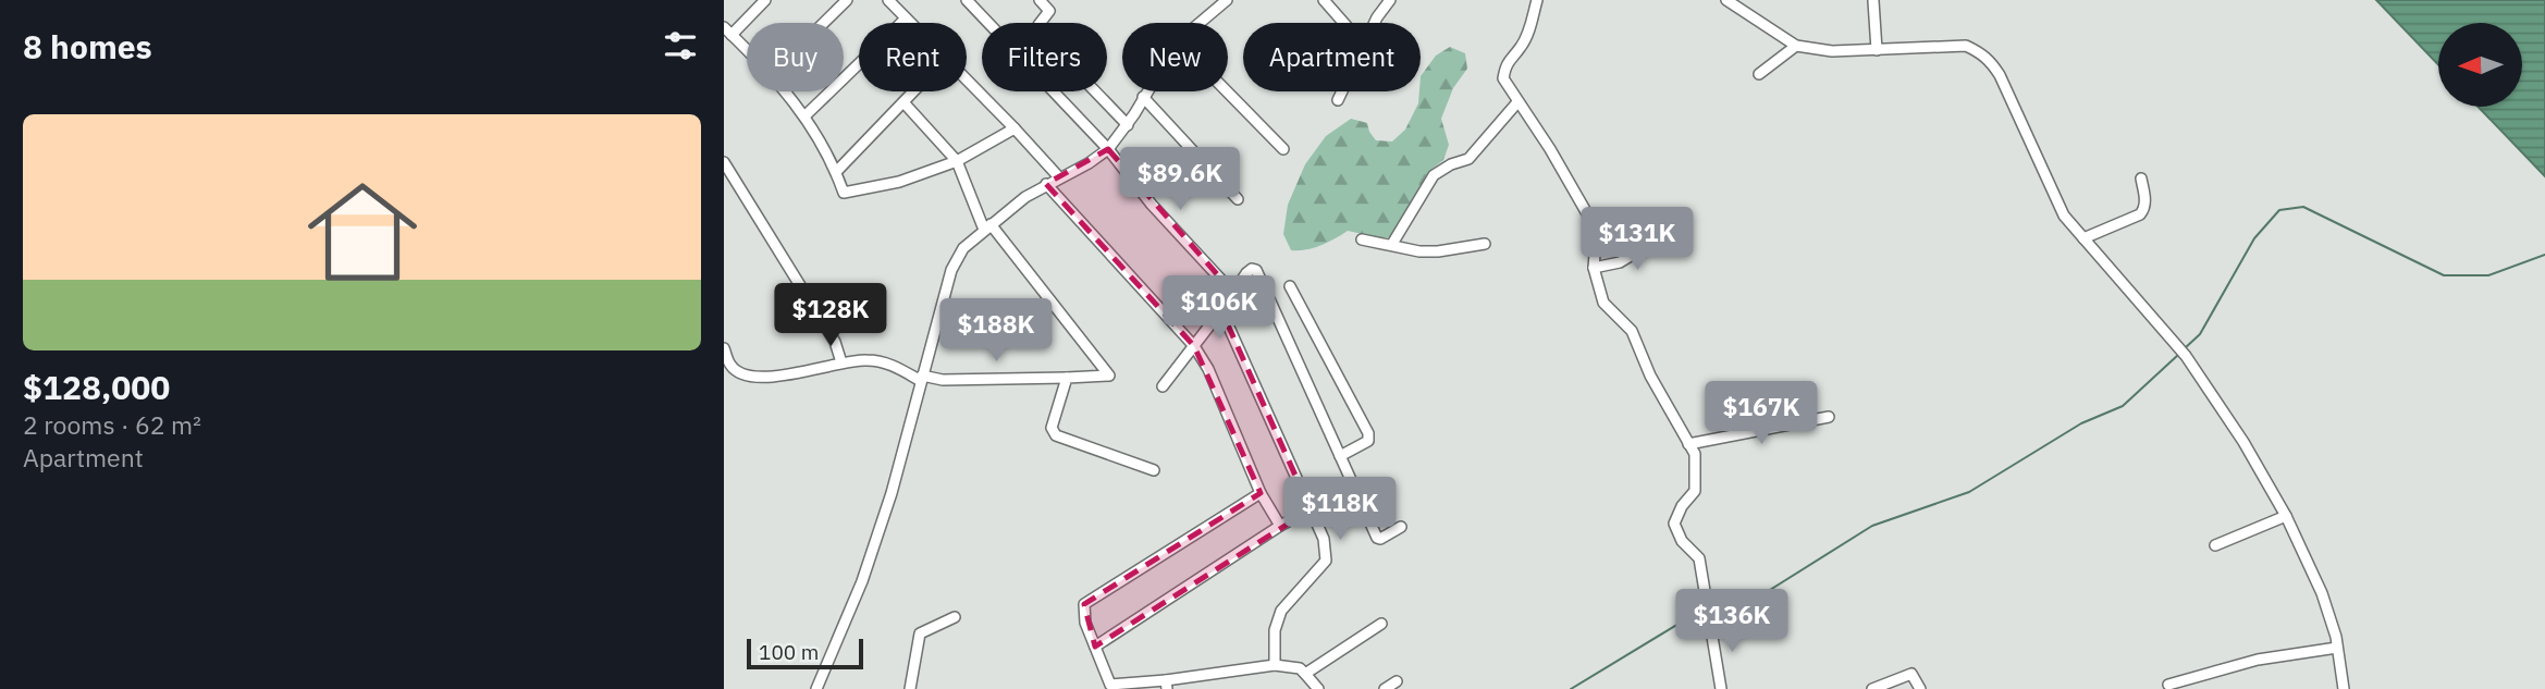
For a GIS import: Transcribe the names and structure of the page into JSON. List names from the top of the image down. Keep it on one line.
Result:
{"scale_bar":"100 m","north":"left","page":{"heading":"8 homes","chip":["Buy","Rent","Filters","New","Apartment"],"list":[{"name":"$128,000","note":"2 rooms · 62 m² · Apartment"}],"price":["$89.6K","$131K","$106K","$128K","$188K","$167K","$118K","$136K"],"scale":"100 m"}}
